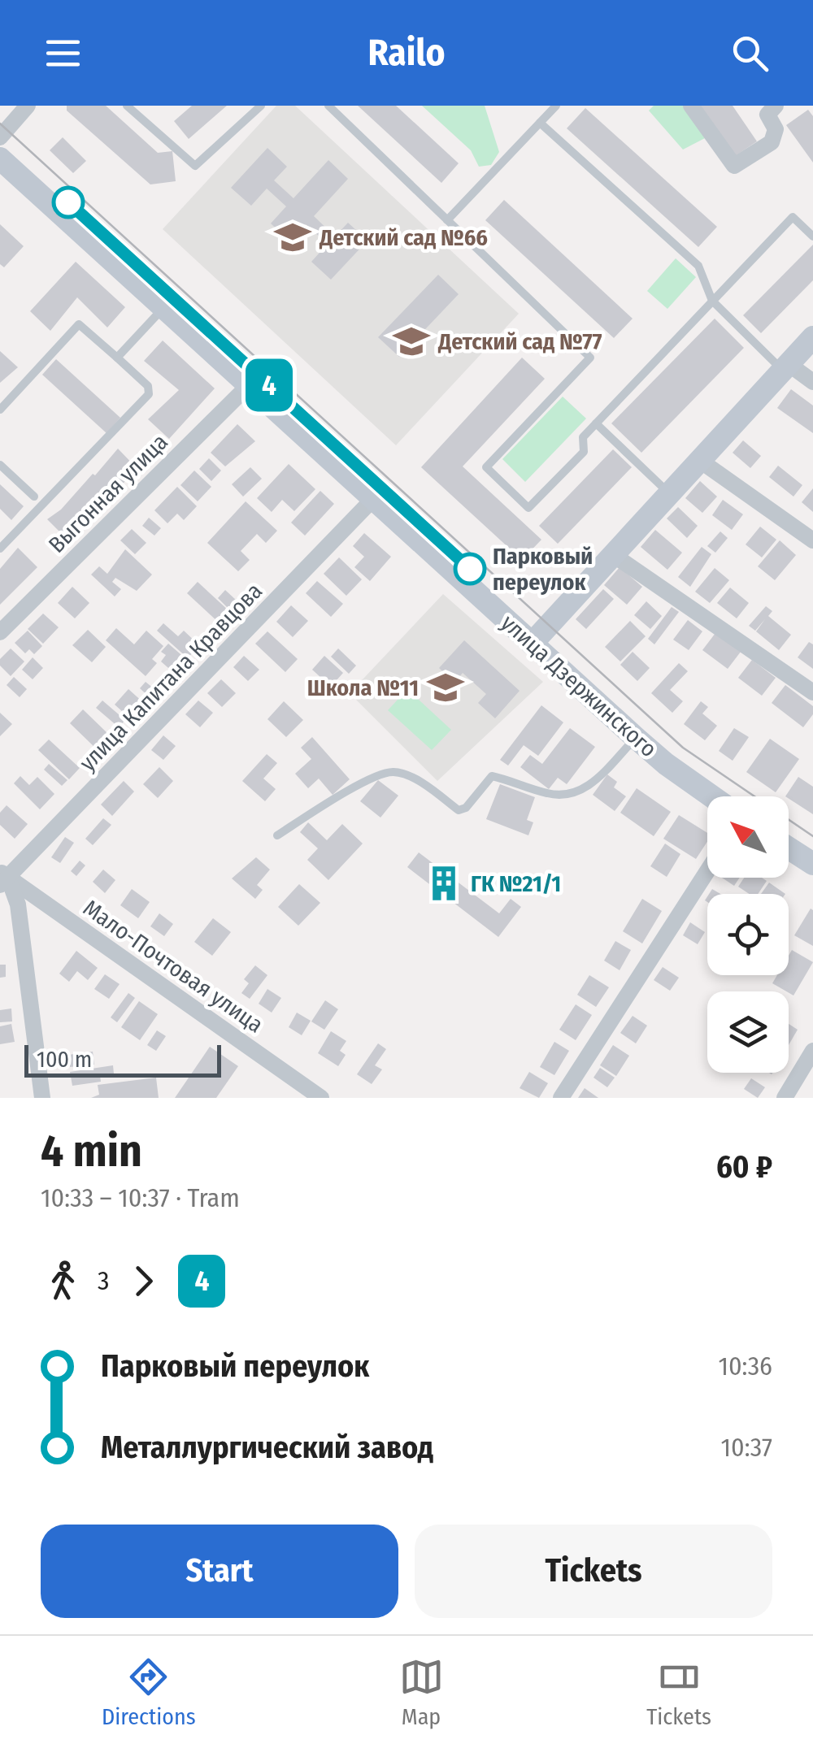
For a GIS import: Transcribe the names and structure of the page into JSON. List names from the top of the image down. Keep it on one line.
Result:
{"streets":{"main road":["улица Дзержинского"],"street":["Выгонная улица","улица Капитана Кравцова","Мало-Почтовая улица"]},"crossings":[["Выгонная улица","улица Дзержинского"],["улица Капитана Кравцова","улица Дзержинского"],["улица Капитана Кравцова","Мало-Почтовая улица"]],"places":{"school or university":["Детский сад №66","Детский сад №77","Школа №11"],"other":["Парковый переулок"],"building":["ГК №21/1"]},"lines":["tram line 4"],"scale_bar":"100 m","north":"top left","page":{"header":"Railo","on_map":"4","scale":"100 m","heading":["4 min","10:33 – 10:37 · Tram","60 ₽"],"legs":["3","4"],"list":[{"name":"Парковый переулок","value":"10:36"},{"name":"Металлургический завод","value":"10:37"}],"buttons":["Start","Tickets"],"tabs":["Directions","Map","Tickets"]}}
